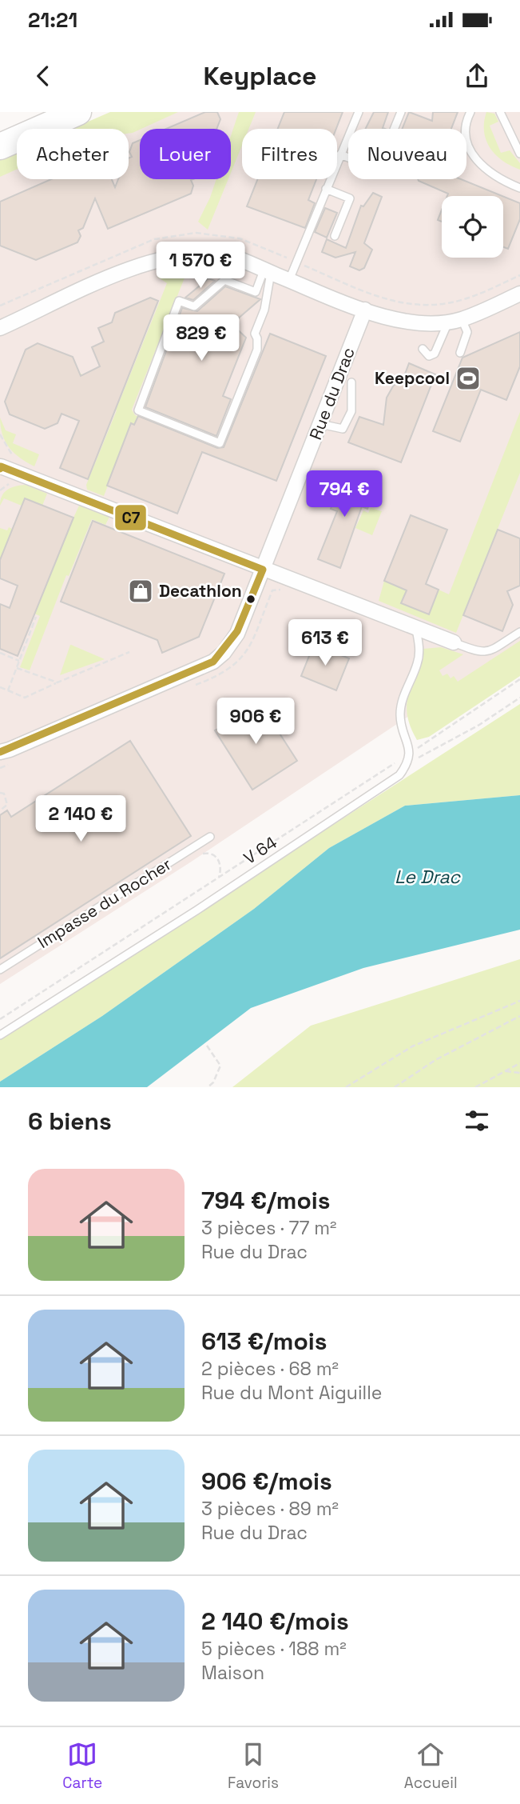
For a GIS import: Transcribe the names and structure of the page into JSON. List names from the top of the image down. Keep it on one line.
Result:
{"streets":{"street":["Rue du Drac"],"lane":["Impasse du Rocher"],"path":["V 64"]},"water":["Le Drac"],"places":{"sports":["Keepcool"],"shop":["Decathlon"]},"lines":["transit line C7"],"page":{"status":"21:21","header":"Keyplace","chip":["Acheter","Louer","Filtres","Nouveau"],"price":["1 570 €","829 €","794 €","613 €","906 €","2 140 €"],"heading":"6 biens","list":[{"name":"794 €/mois","note":"3 pièces · 77 m² · Rue du Drac"},{"name":"613 €/mois","note":"2 pièces · 68 m² · Rue du Mont Aiguille"},{"name":"906 €/mois","note":"3 pièces · 89 m² · Rue du Drac"},{"name":"2 140 €/mois","note":"5 pièces · 188 m² · Maison"}],"tabs":["Carte","Favoris","Accueil"]}}
